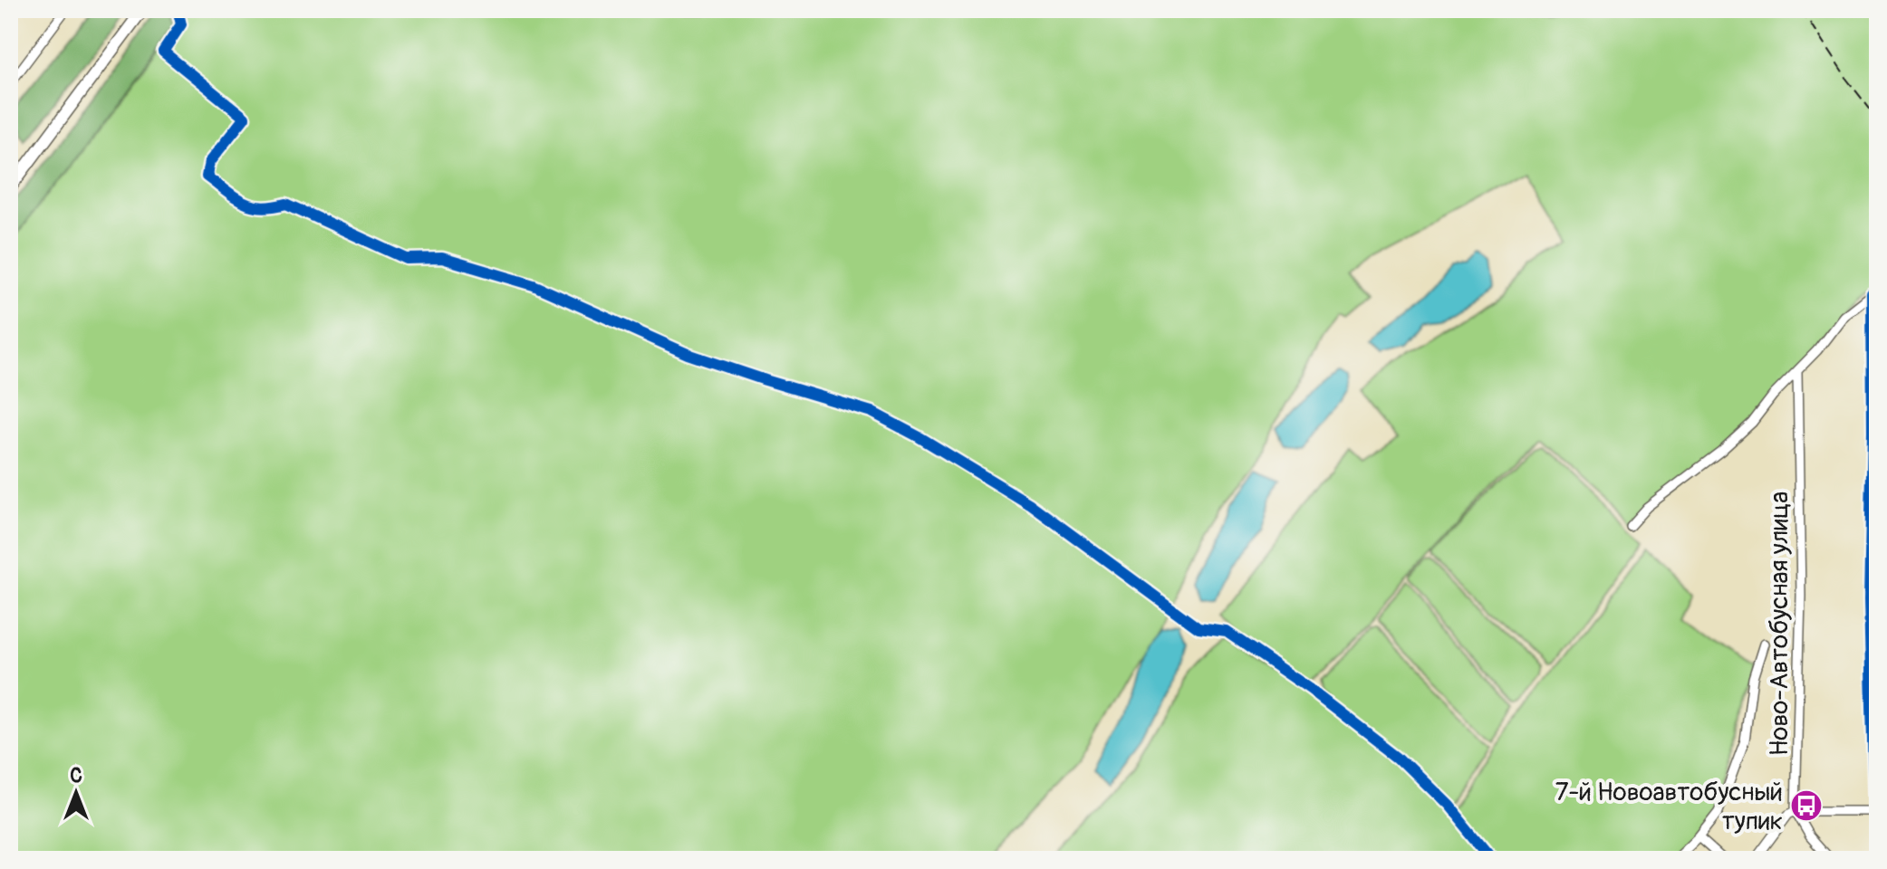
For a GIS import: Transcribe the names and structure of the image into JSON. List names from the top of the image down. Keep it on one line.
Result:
{"streets":{"street":["Ново-Автобусная улица"]},"places":{"bus stop":["7-й Новоавтобусный тупик"]},"north":"top"}
